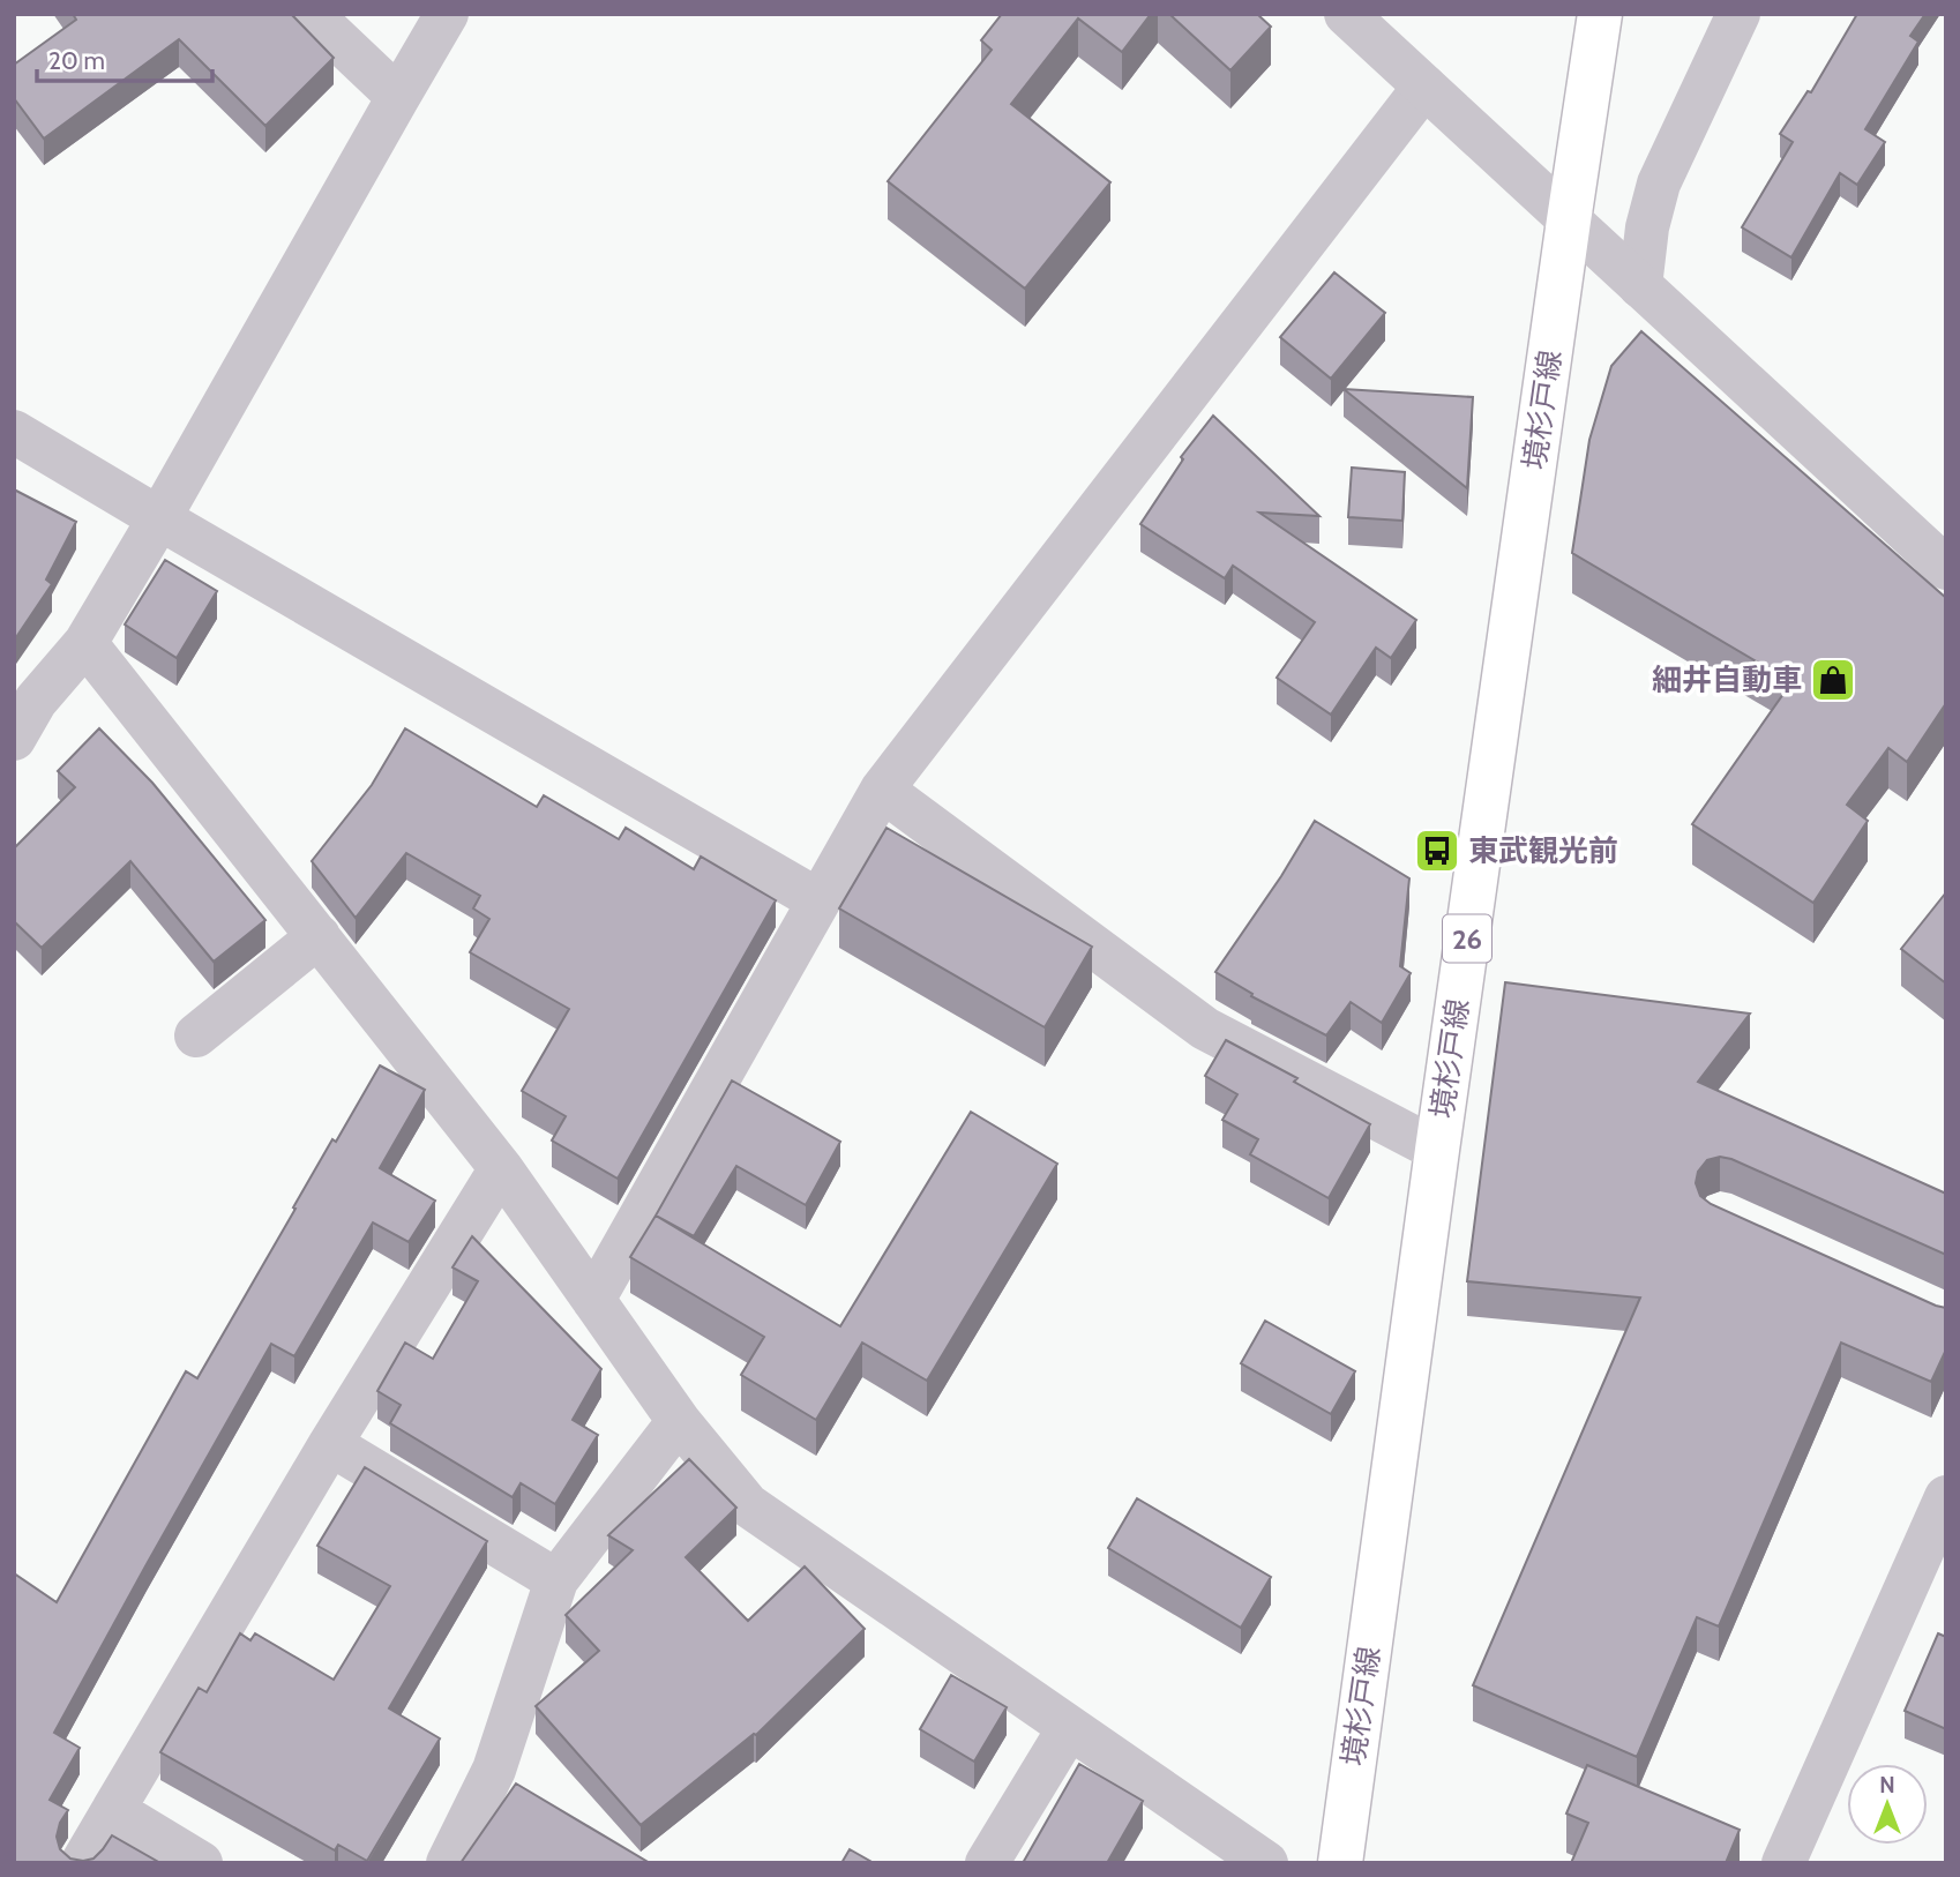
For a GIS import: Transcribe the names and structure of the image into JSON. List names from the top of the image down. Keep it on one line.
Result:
{"streets":{"main road":["境杉戸線","26"]},"places":{"shop":["細井自動車"],"bus stop":["東武観光前"]},"scale_bar":"20 m","north":"top"}
